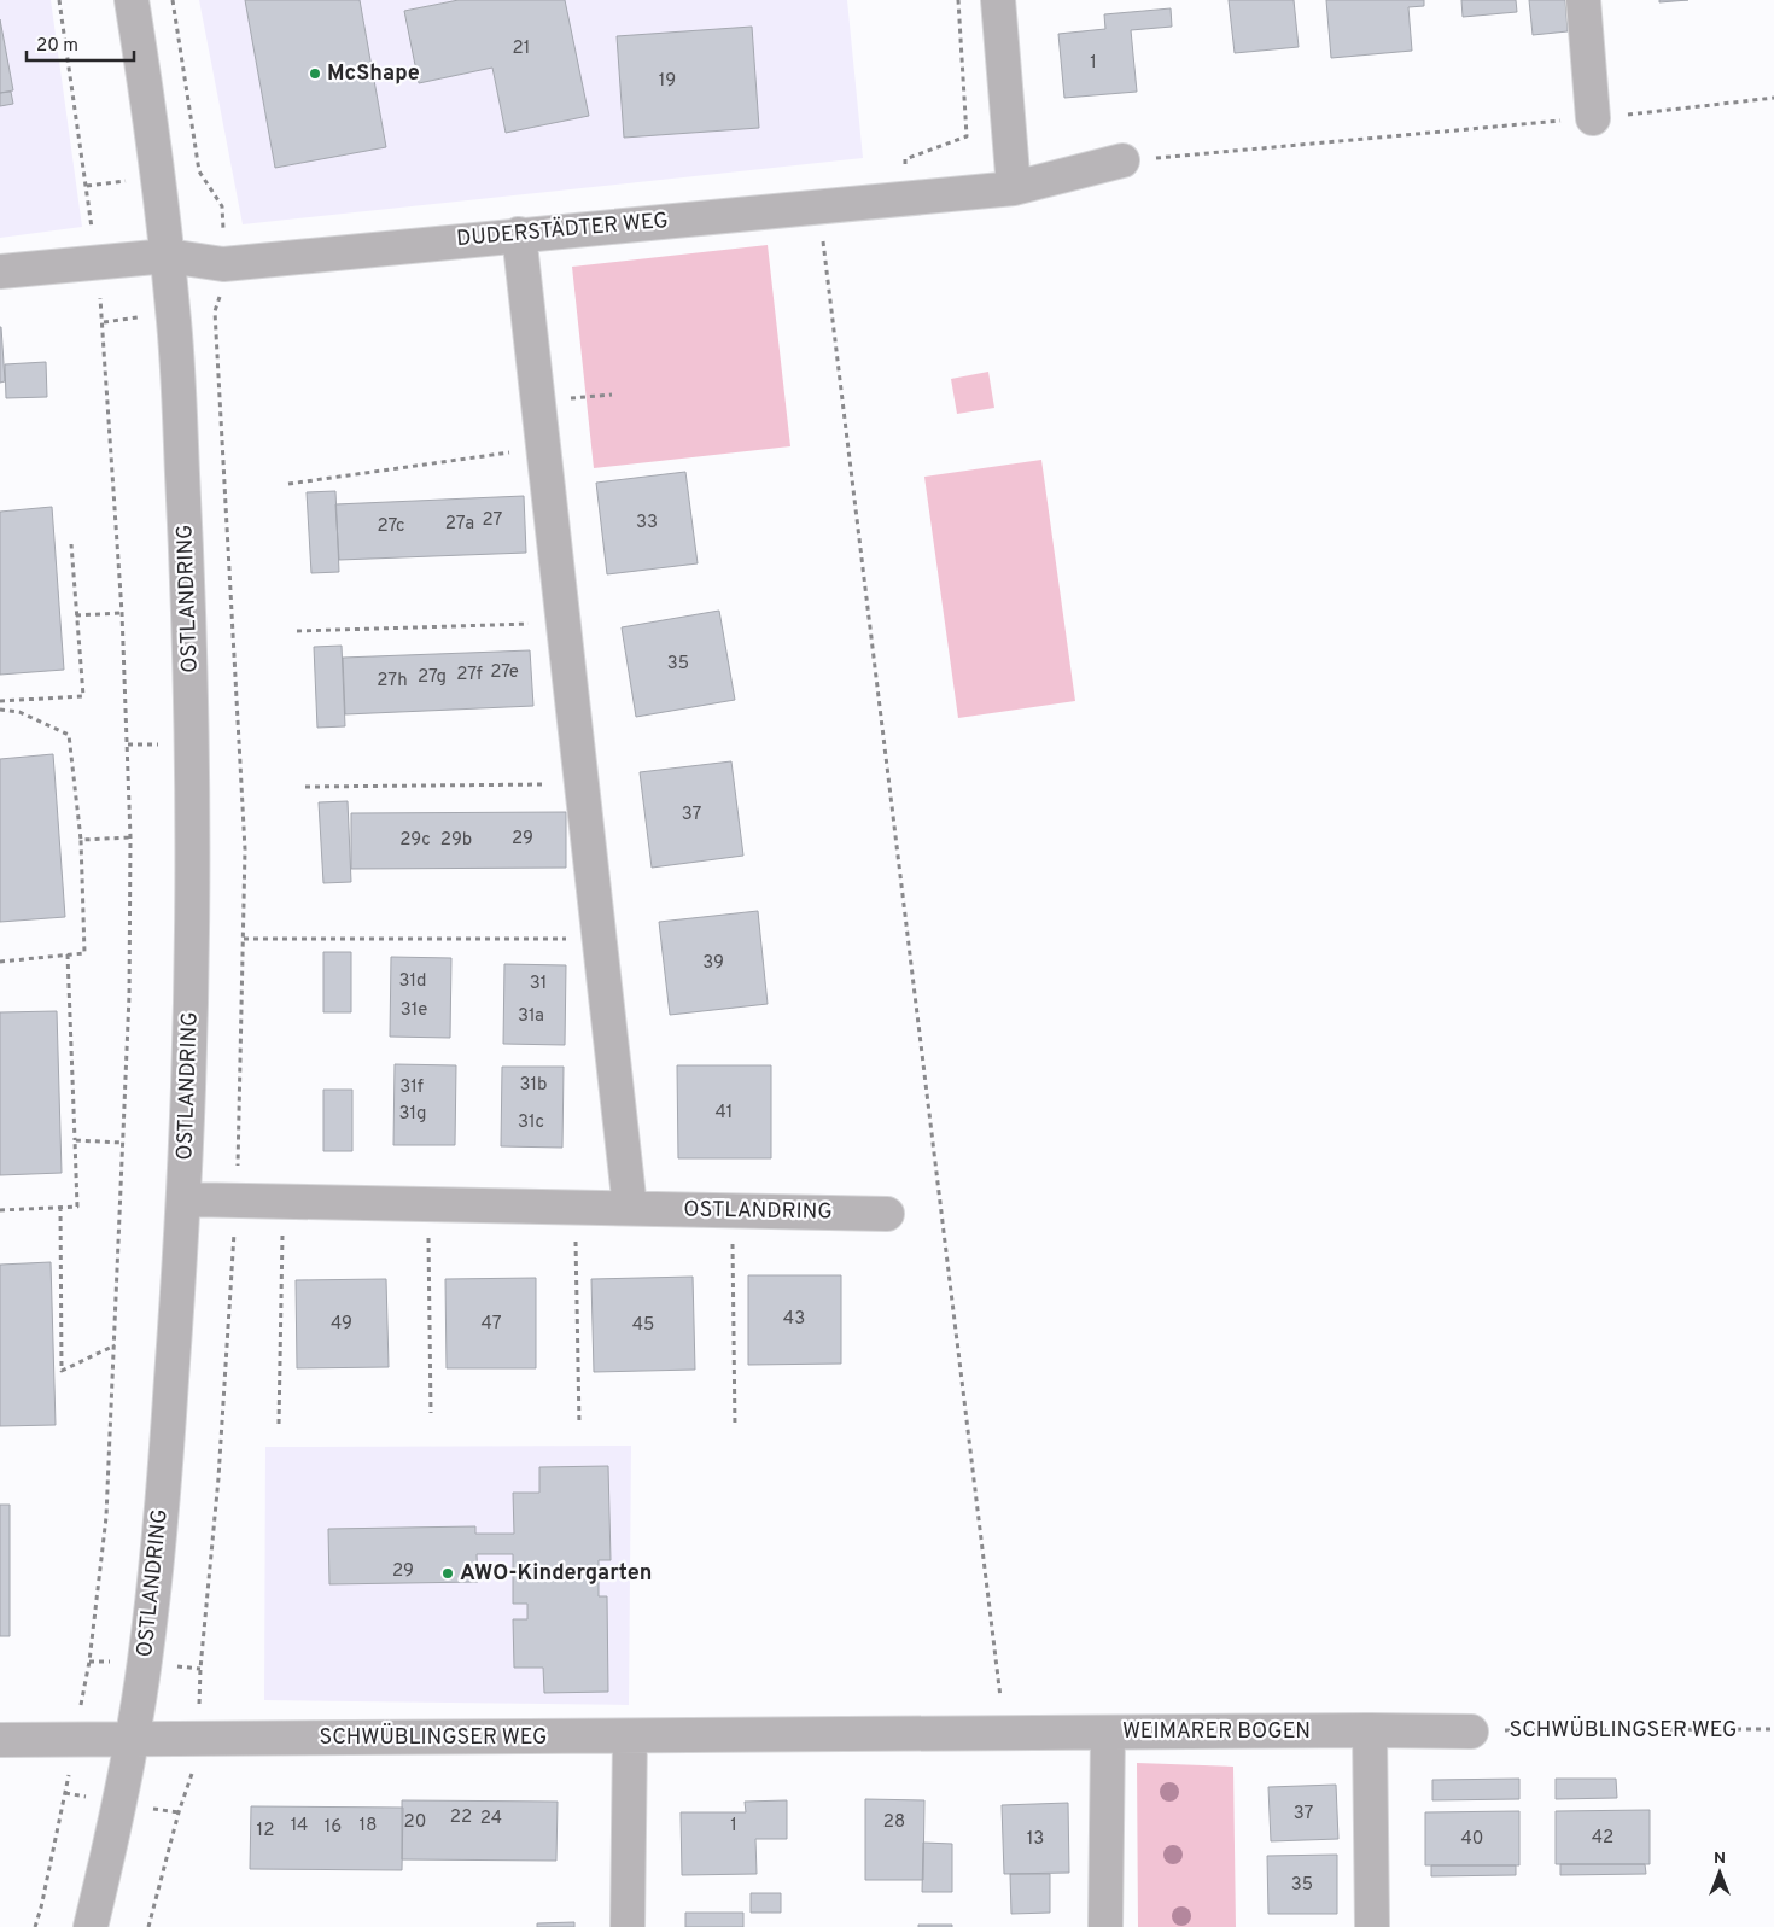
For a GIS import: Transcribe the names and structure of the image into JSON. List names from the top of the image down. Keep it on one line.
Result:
{"streets":{"street":["DUDERSTÄDTER WEG","OSTLANDRING","SCHWÜBLINGSER WEG","WEIMARER BOGEN"]},"crossings":[["DUDERSTÄDTER WEG","OSTLANDRING"],["OSTLANDRING","SCHWÜBLINGSER WEG"],["SCHWÜBLINGSER WEG","WEIMARER BOGEN"]],"places":["McShape","AWO-Kindergarten"],"house_numbers":["21","1","19","27","33","27a","27c","35","27e","27f","27g","27h","37","29","29c","29b","39","31d","31","31e","31a","31b","31f","41","31g","31c","43","49","47","45","29","37","22","24","20","28","14","18","1","16","12","42","13","40","35"],"scale_bar":"20 m","north":"top"}
